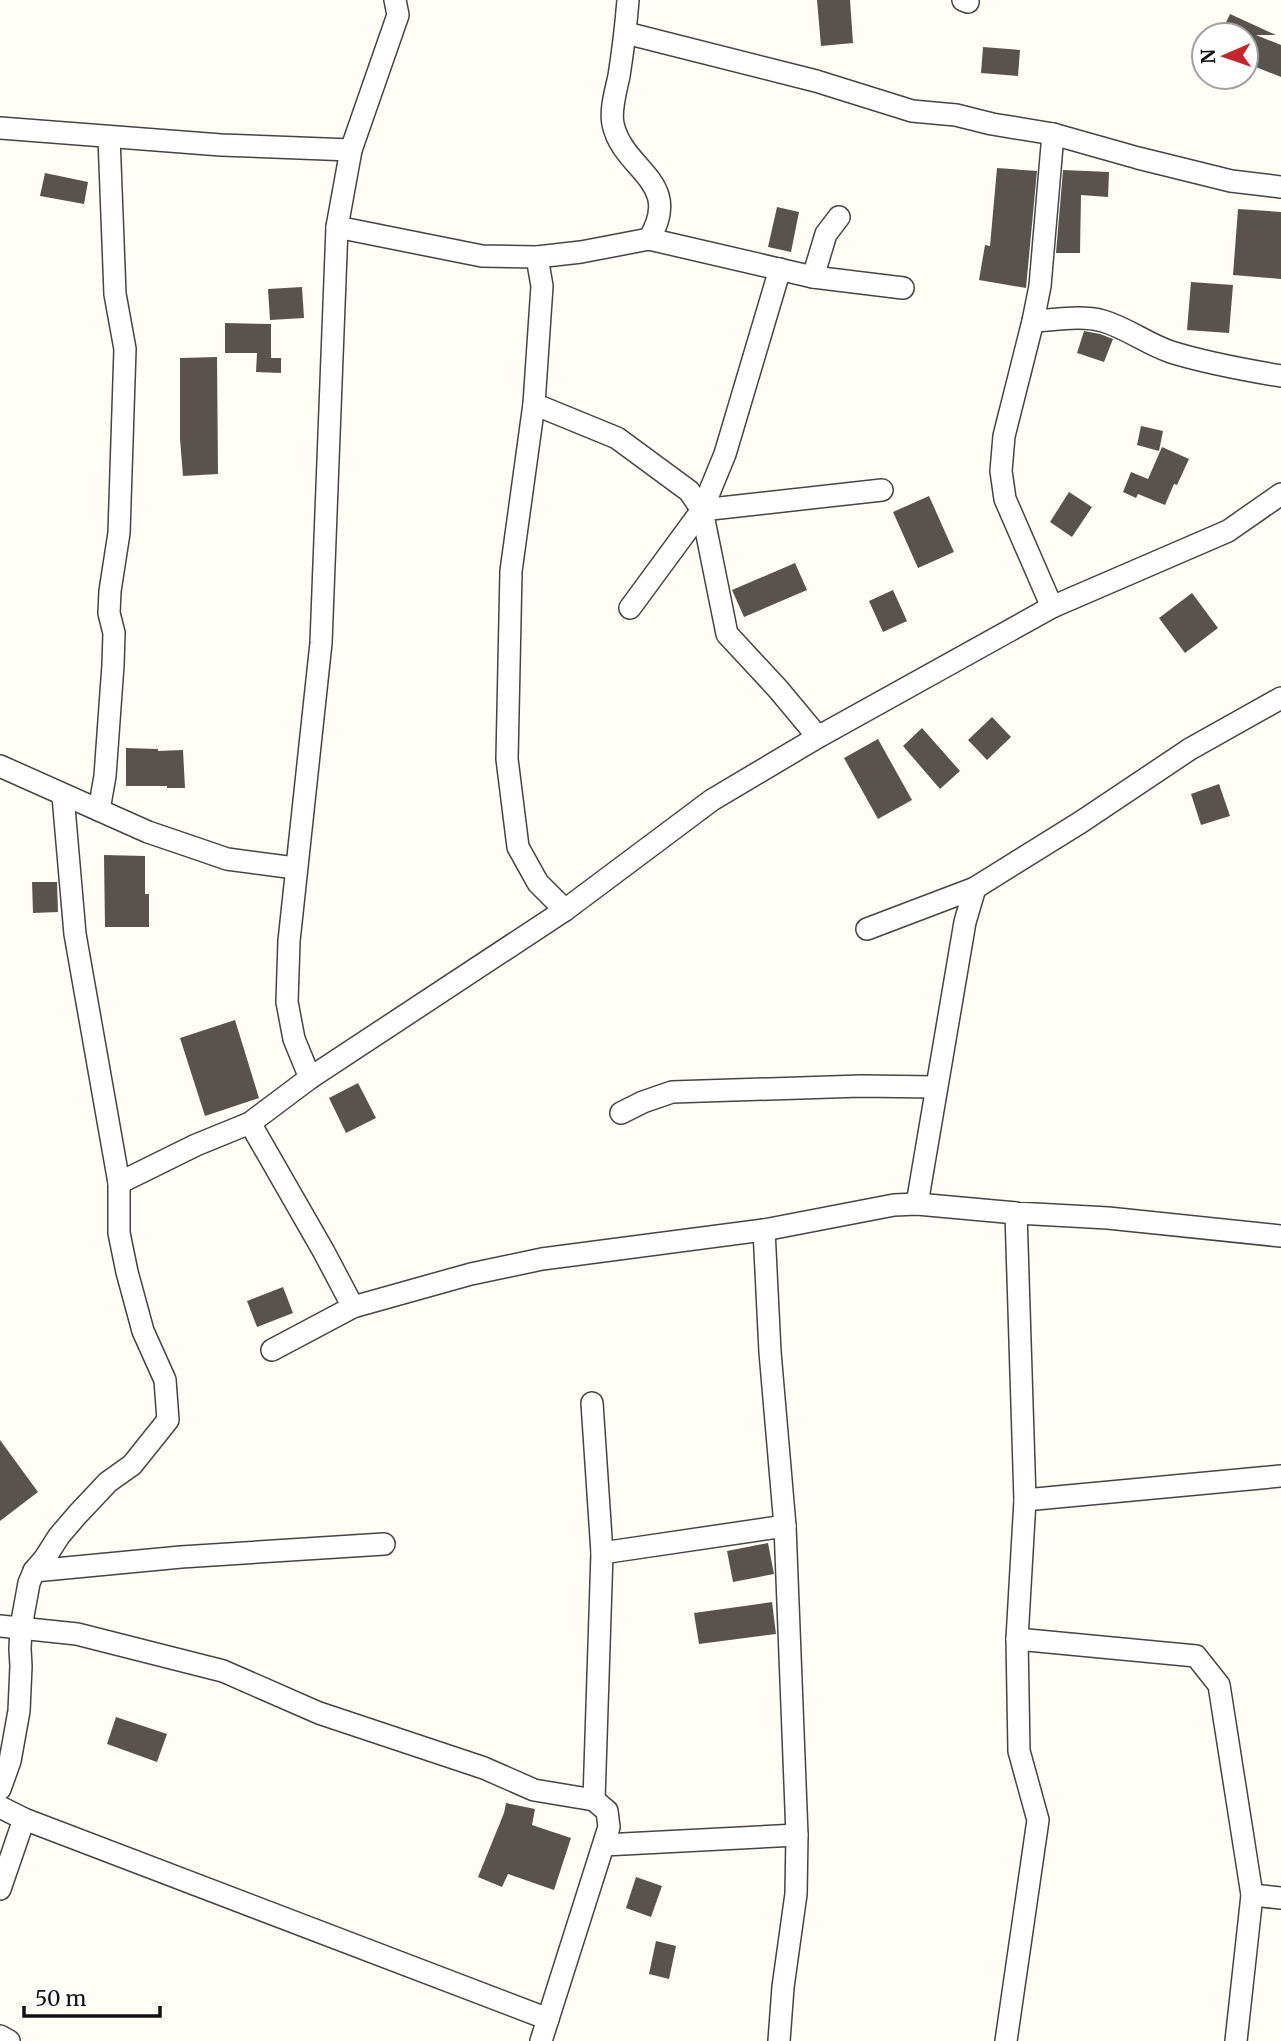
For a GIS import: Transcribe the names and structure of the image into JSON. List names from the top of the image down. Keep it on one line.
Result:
{"scale_bar":"50 m","north":"left"}
